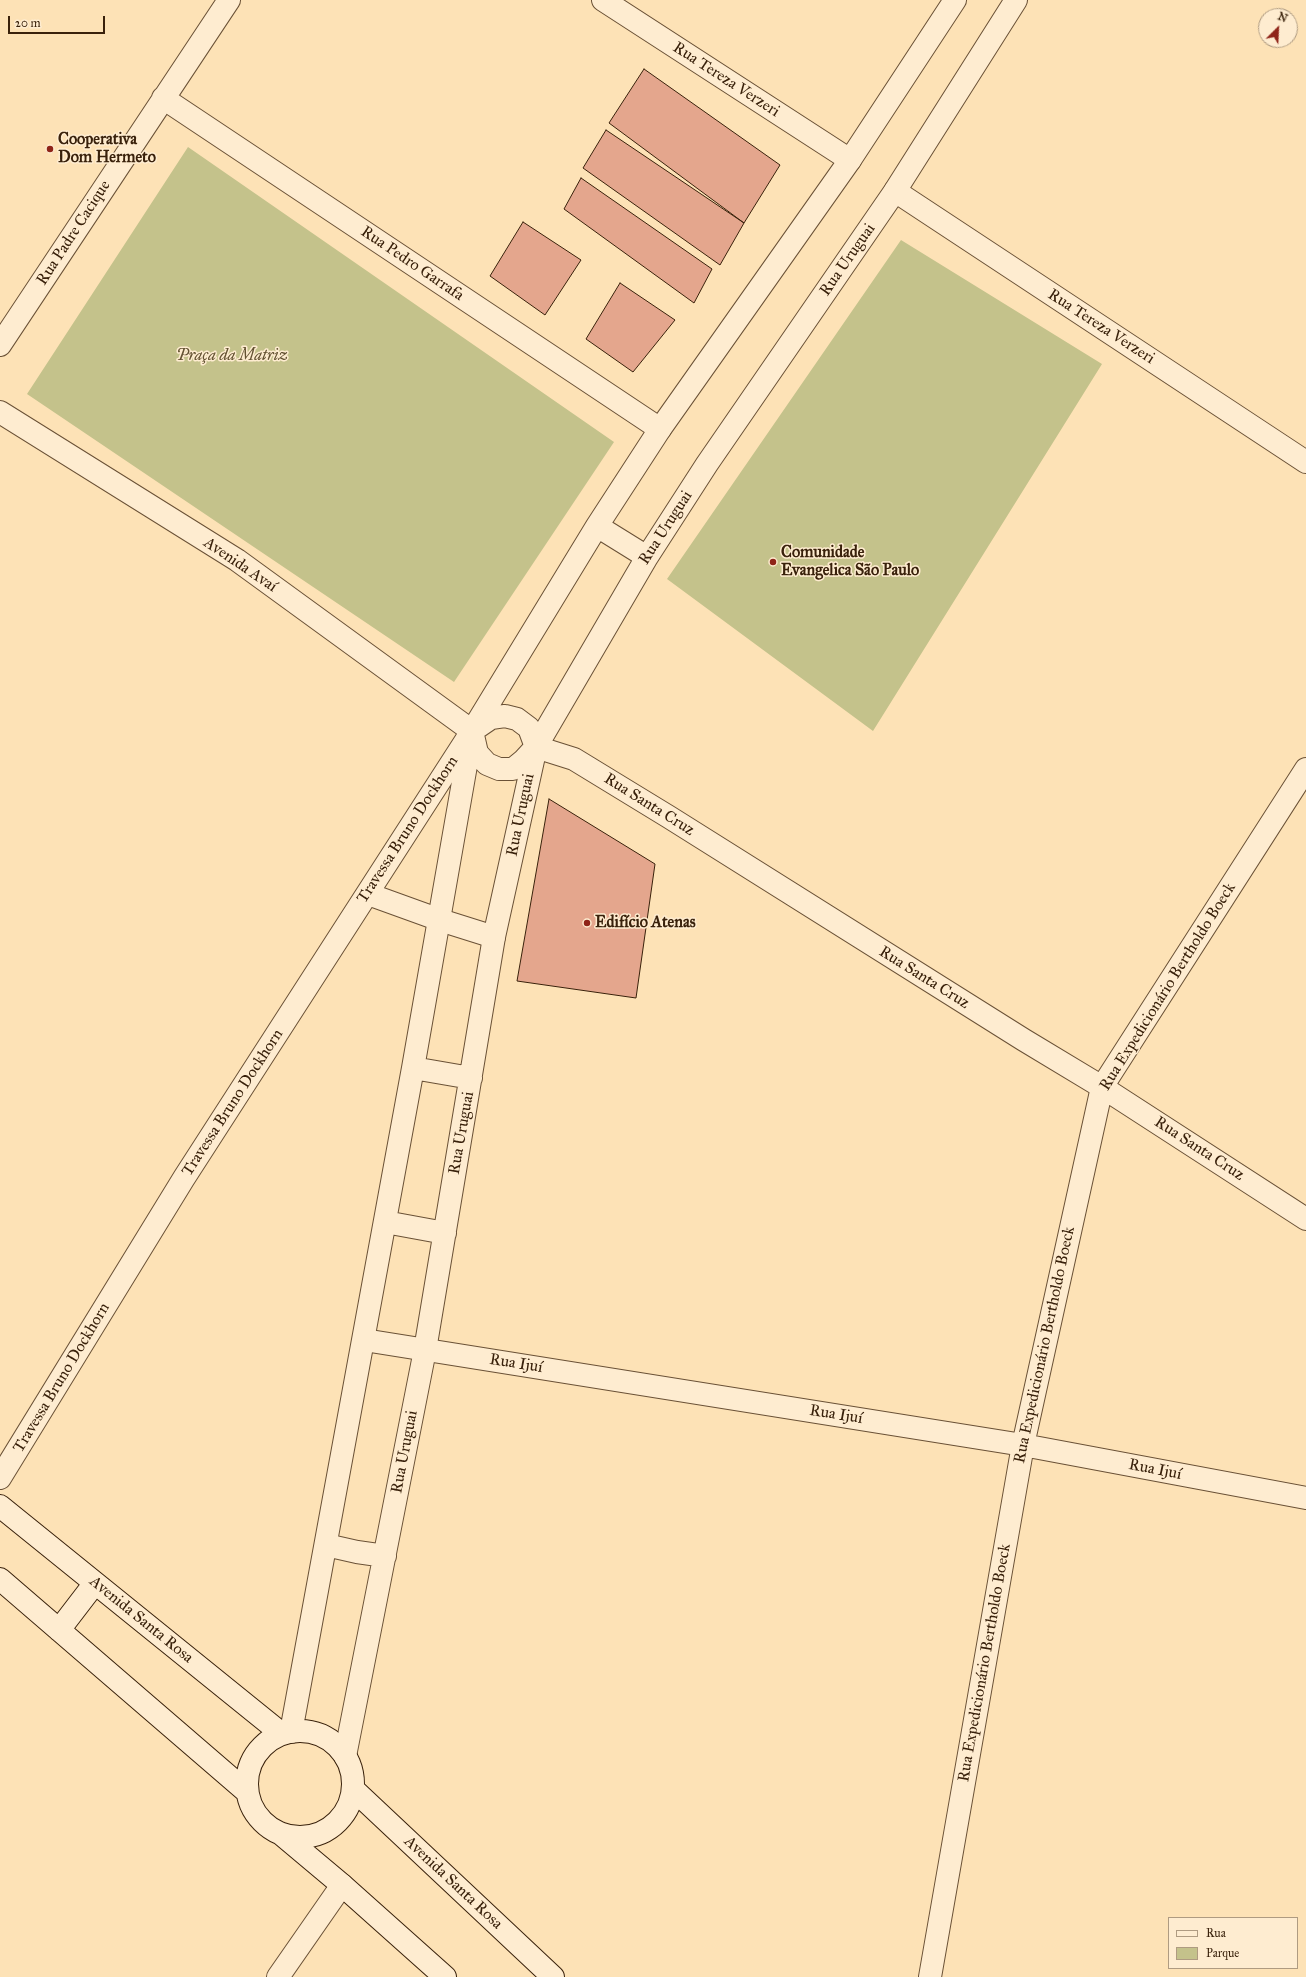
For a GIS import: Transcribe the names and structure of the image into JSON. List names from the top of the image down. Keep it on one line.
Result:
{"streets":{"street":["Rua Tereza Verzeri","Rua Padre Cacique","Rua Uruguai","Rua Pedro Garrafa","Avenida Avaí","Rua Santa Cruz","Travessa Bruno Dockhorn","Rua Expedicionário Bertholdo Boeck","Rua Ijuí","Avenida Santa Rosa"]},"crossings":[["Rua Tereza Verzeri","Rua Uruguai"],["Rua Padre Cacique","Rua Pedro Garrafa"],["Rua Uruguai","Avenida Avaí"],["Rua Uruguai","Rua Santa Cruz"],["Rua Uruguai","Travessa Bruno Dockhorn"],["Rua Uruguai","Rua Ijuí"],["Rua Uruguai","Avenida Santa Rosa"],["Avenida Avaí","Rua Santa Cruz"],["Avenida Avaí","Travessa Bruno Dockhorn"],["Rua Santa Cruz","Travessa Bruno Dockhorn"],["Rua Santa Cruz","Rua Expedicionário Bertholdo Boeck"],["Rua Expedicionário Bertholdo Boeck","Rua Ijuí"]],"parks":["Praça da Matriz"],"places":["Cooperativa Dom Hermeto","Comunidade Evangelica São Paulo","Edifício Atenas"],"legend":["Rua","Parque"],"scale_bar":"20 m","north":"top right"}
